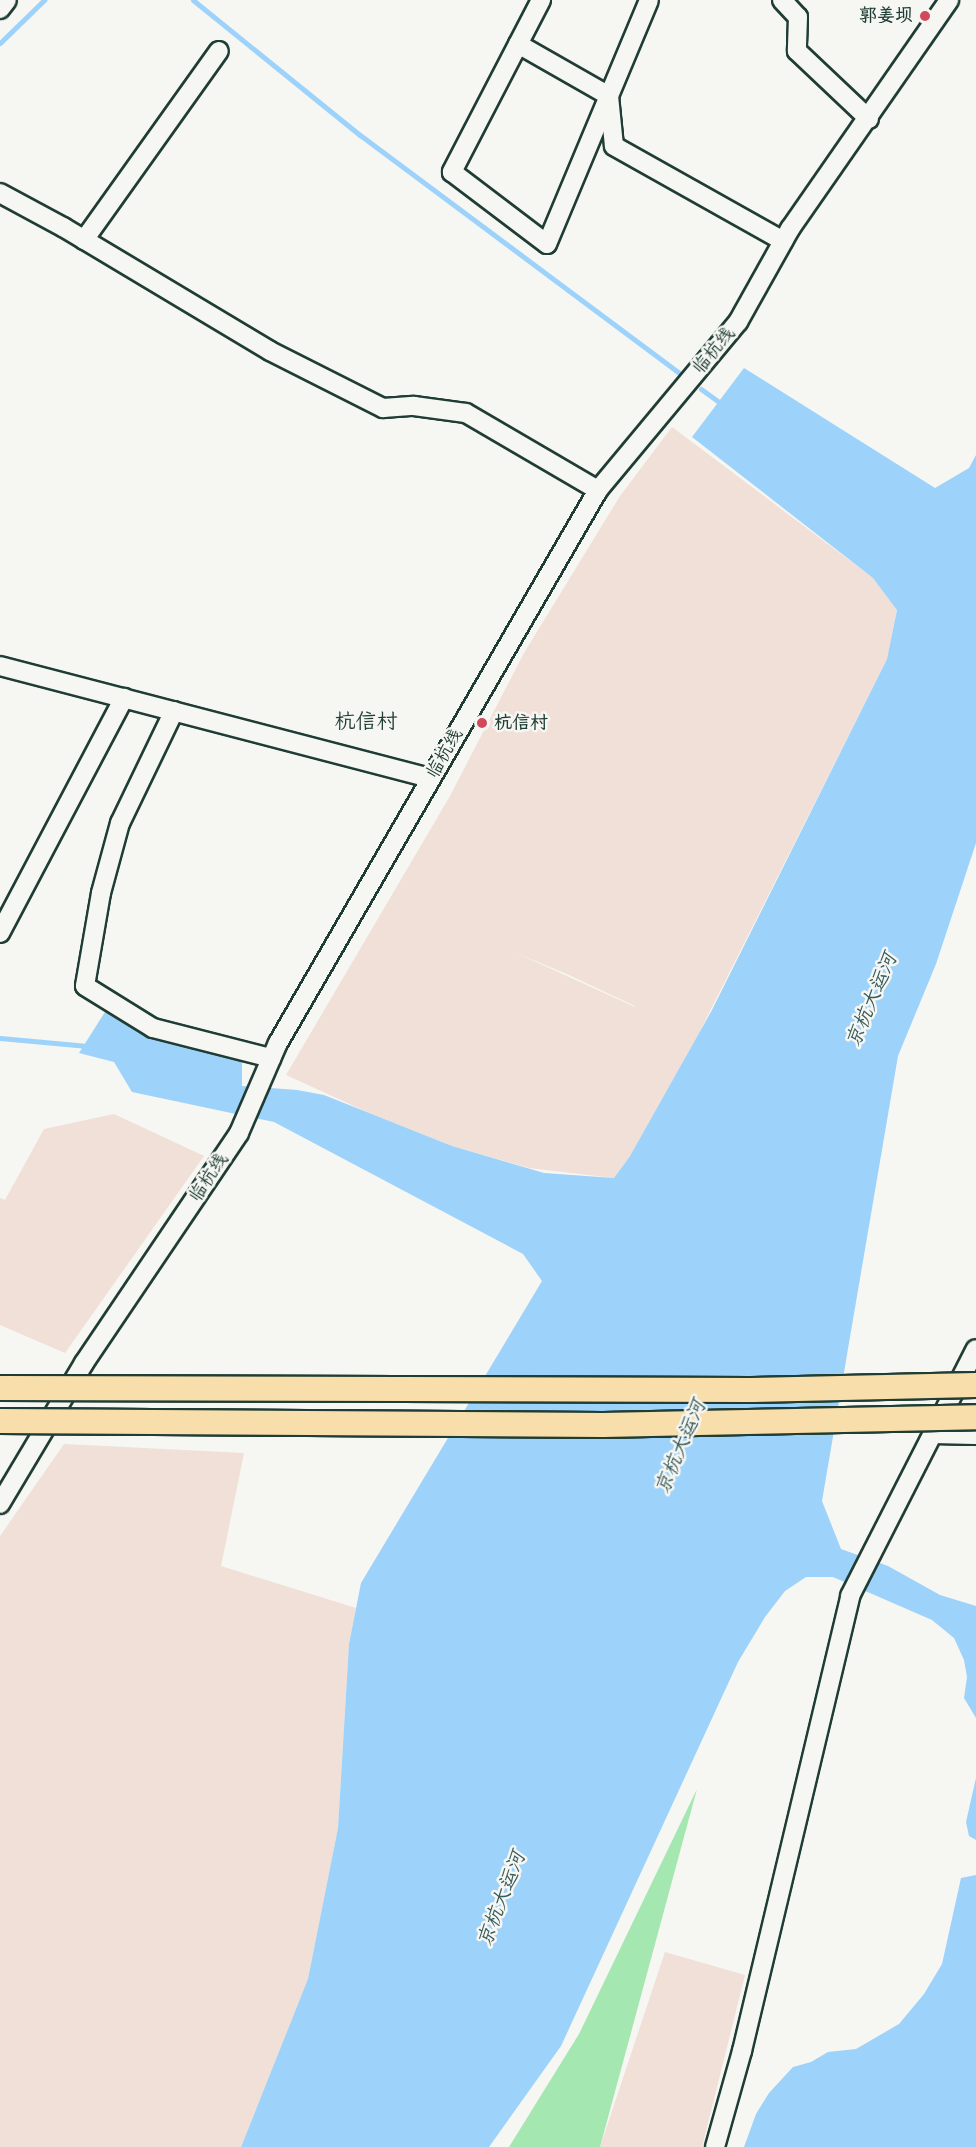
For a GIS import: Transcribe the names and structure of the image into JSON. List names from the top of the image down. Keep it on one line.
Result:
{"streets":{"street":["临杭线"]},"districts":["杭信村"],"water":["京杭大运河"],"places":["郭姜坝","杭信村"]}
